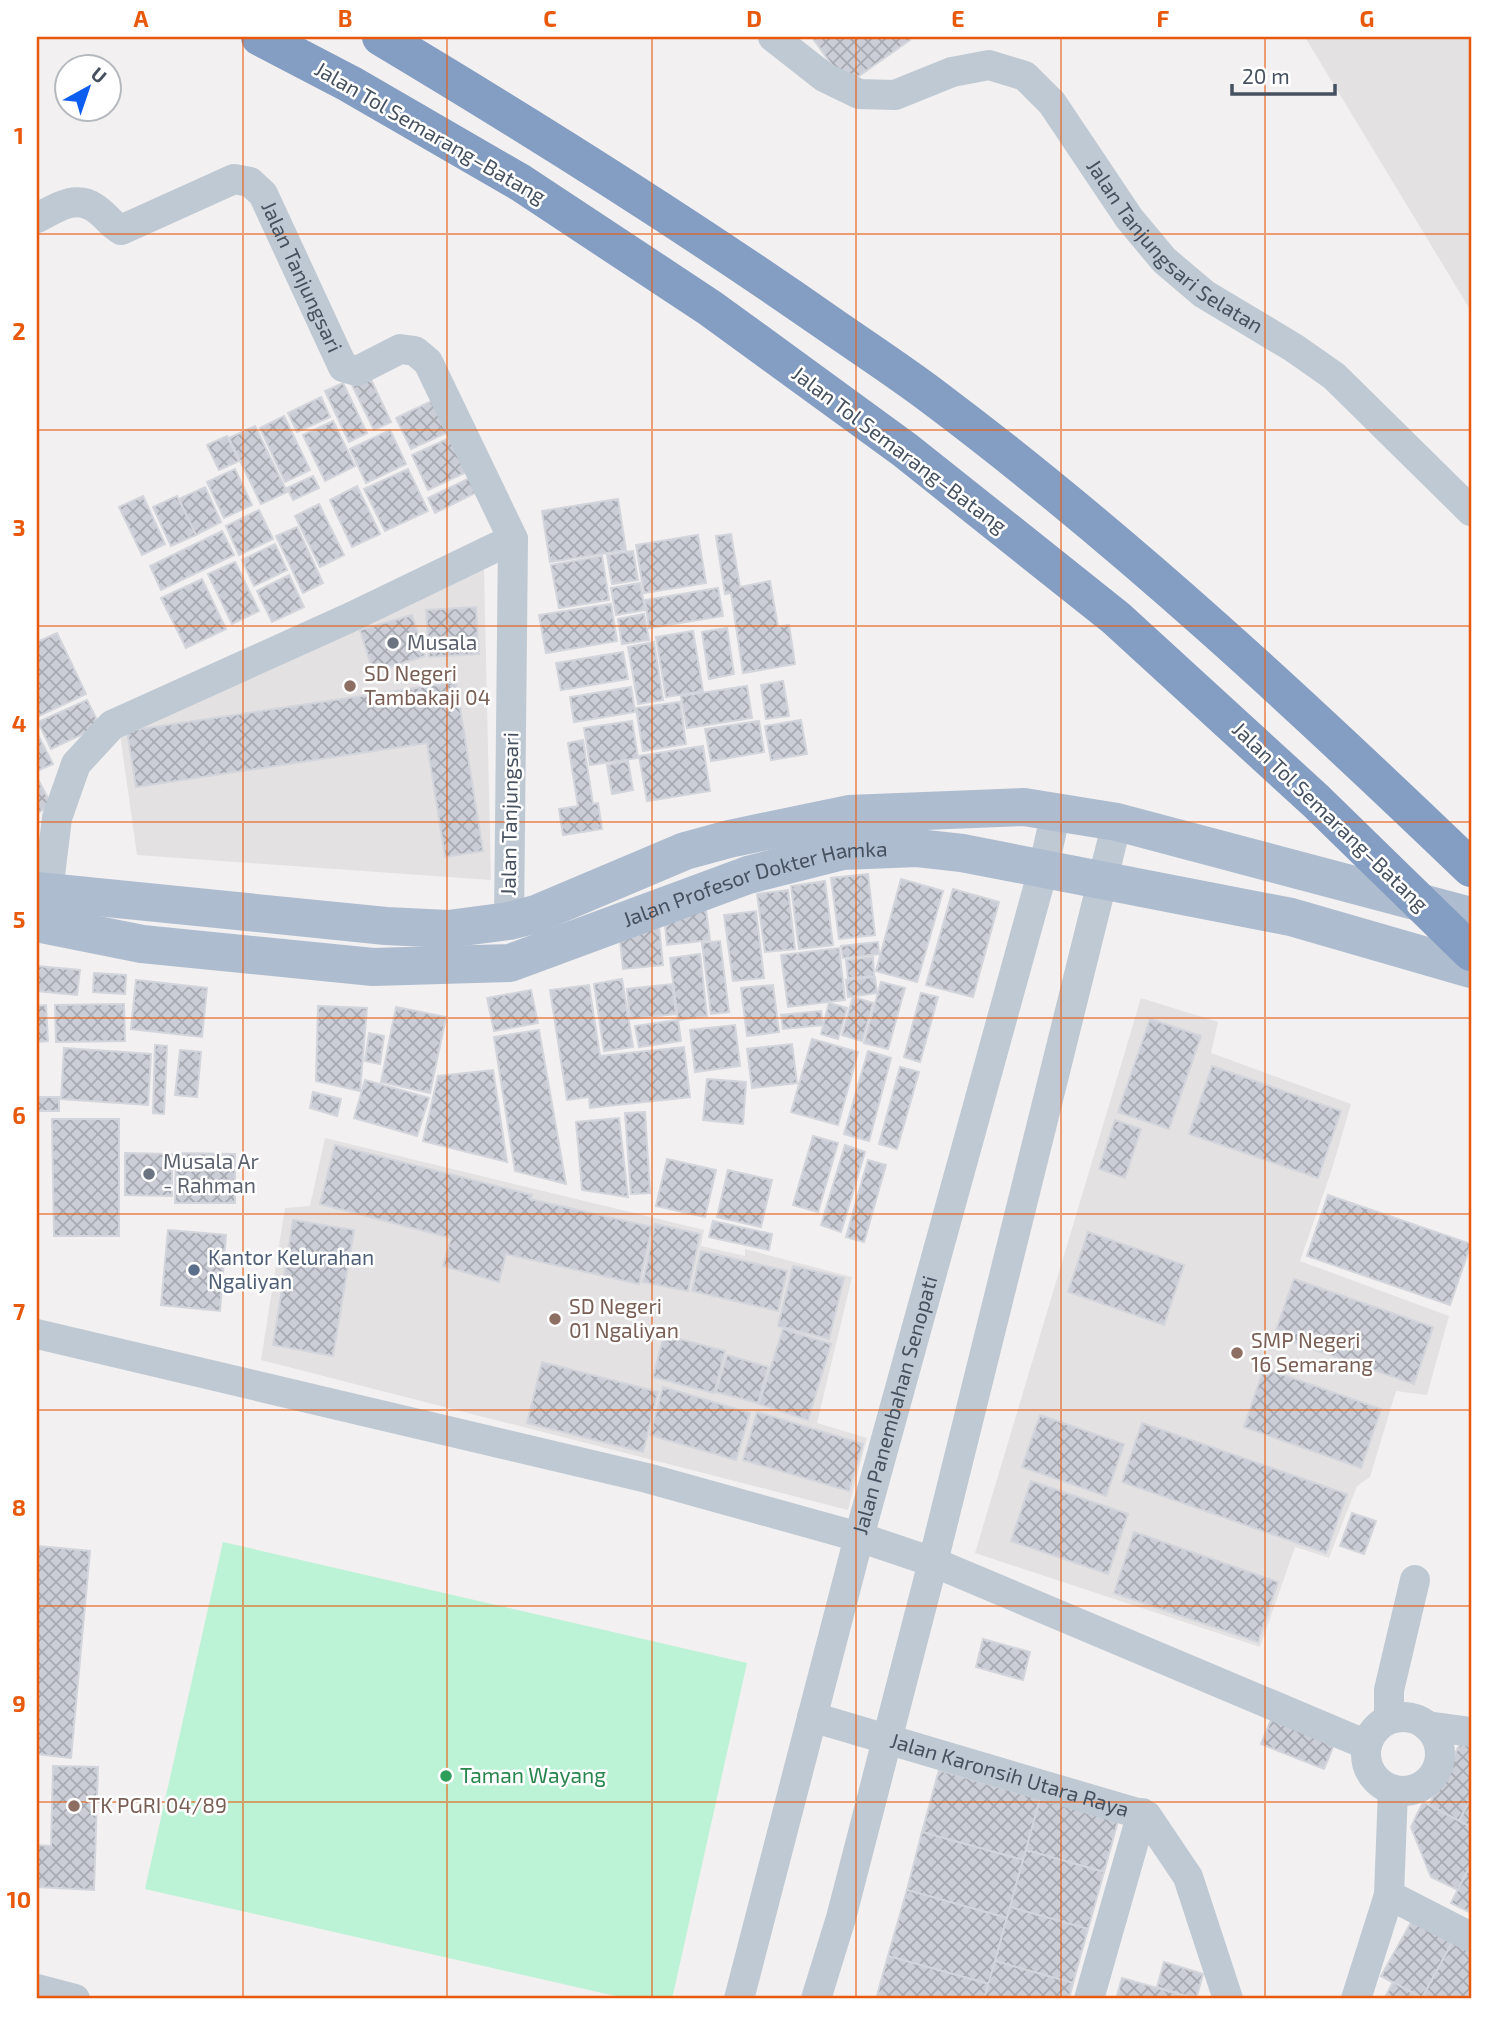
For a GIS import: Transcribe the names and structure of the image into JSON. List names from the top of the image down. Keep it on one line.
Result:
{"streets":{"highway":["Jalan Tol Semarang–Batang"],"main road":["Jalan Profesor Dokter Hamka"],"street":["Jalan Tanjungsari Selatan","Jalan Tanjungsari","Jalan Panembahan Senopati","Jalan Karonsih Utara Raya"]},"crossings":[["Jalan Tanjungsari","Jalan Profesor Dokter Hamka"],["Jalan Profesor Dokter Hamka","Jalan Panembahan Senopati"],["Jalan Panembahan Senopati","Jalan Karonsih Utara Raya"]],"places":["Musala","SD Negeri Tambakaji 04","Musala Ar - Rahman","Kantor Kelurahan Ngaliyan","SD Negeri 01 Ngaliyan","SMP Negeri 16 Semarang","Taman Wayang","TK PGRI 04/89"],"scale_bar":"20 m","north":"top right","grid":{"columns":["A","B","C","D","E","F","G"],"rows":["1","2","3","4","5","6","7","8","9","10"]}}
